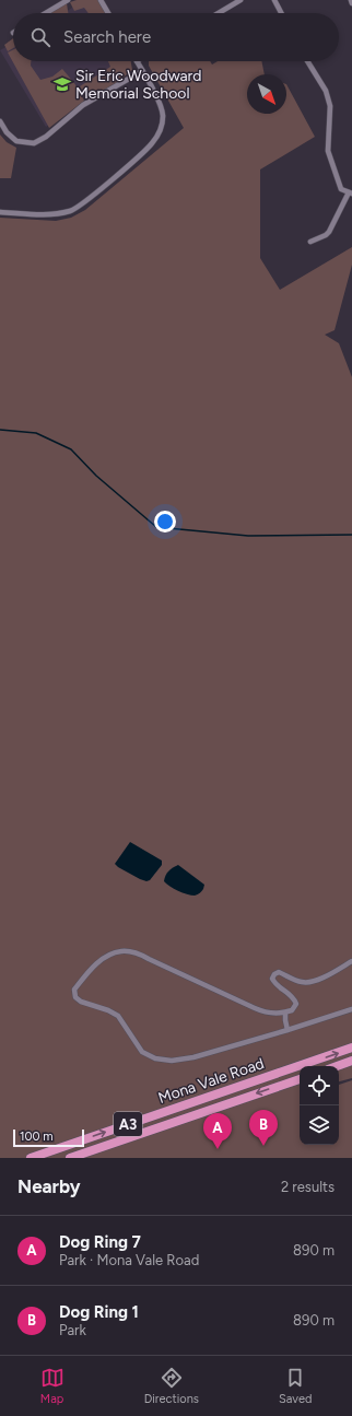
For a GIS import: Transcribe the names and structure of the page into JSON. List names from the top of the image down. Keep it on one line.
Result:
{"streets":{"highway":["Mona Vale Road","A3"]},"places":{"school or university":["Sir Eric Woodward Memorial School"]},"scale_bar":"100 m","north":"bottom right","page":{"search":"Search here","pins":["B","A"],"scale":"100 m","heading":["Nearby","2 results"],"list":[{"mark":"A","name":"Dog Ring 7","note":"Park · Mona Vale Road","value":"890 m"},{"mark":"B","name":"Dog Ring 1","note":"Park","value":"890 m"}],"nav":["Map","Directions","Saved"]}}
